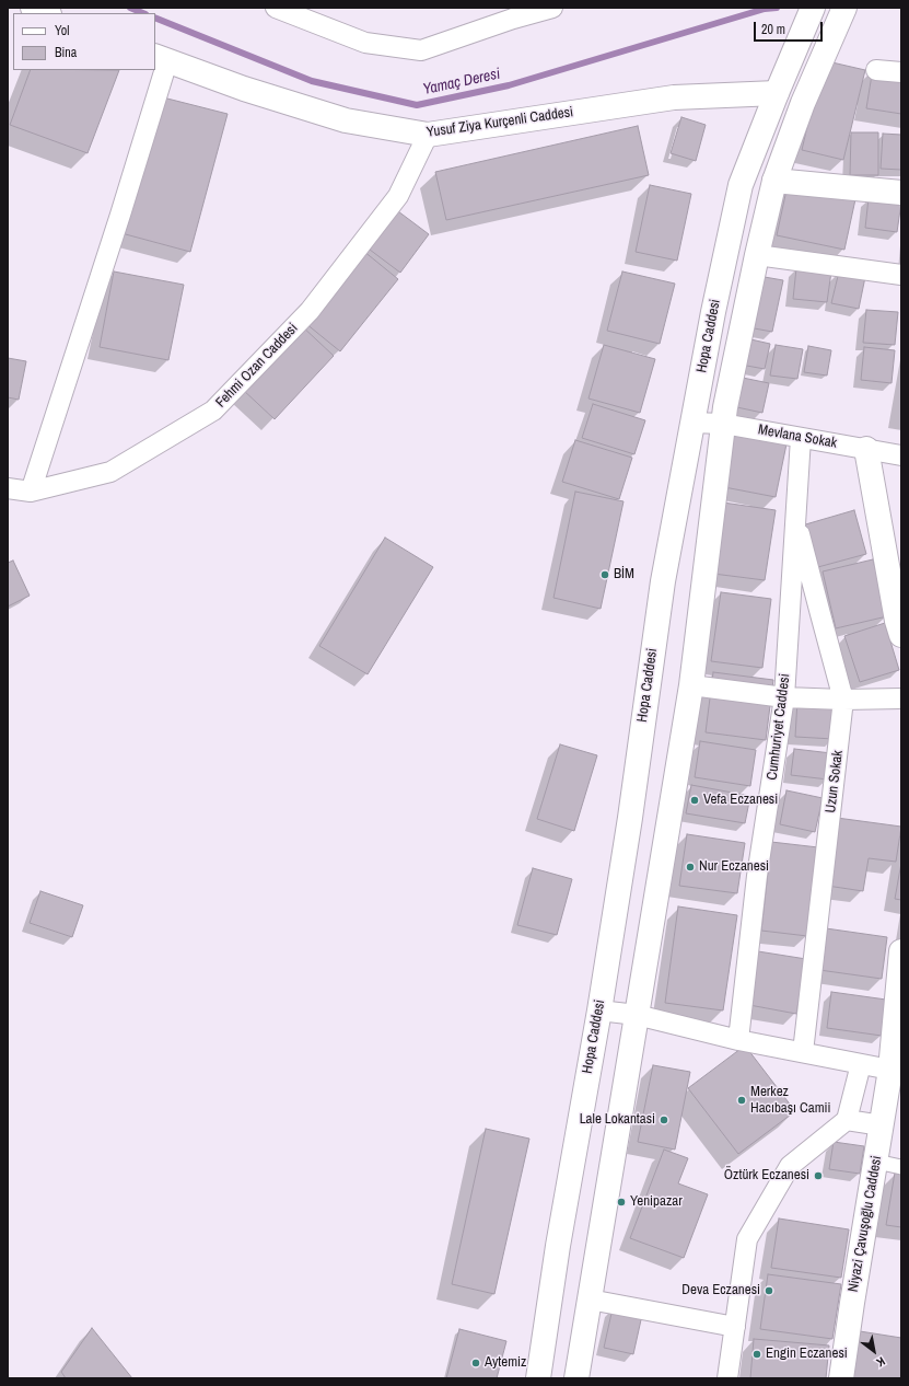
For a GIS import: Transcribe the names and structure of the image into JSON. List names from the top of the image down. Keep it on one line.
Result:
{"streets":{"main road":["Yusuf Ziya Kurçenli Caddesi","Hopa Caddesi","Niyazi Çavuşoğlu Caddesi"],"street":["Fehmi Ozan Caddesi","Mevlana Sokak","Cumhuriyet Caddesi","Uzun Sokak"]},"crossings":[["Yusuf Ziya Kurçenli Caddesi","Hopa Caddesi"],["Yusuf Ziya Kurçenli Caddesi","Fehmi Ozan Caddesi"],["Hopa Caddesi","Mevlana Sokak"],["Mevlana Sokak","Cumhuriyet Caddesi"],["Cumhuriyet Caddesi","Uzun Sokak"]],"water":["Yamaç Deresi"],"places":["BİM","Vefa Eczanesi","Nur Eczanesi","Merkez Hacıbaşı Camii","Lale Lokantasi","Öztürk Eczanesi","Yenipazar","Deva Eczanesi","Engin Eczanesi","Aytemiz"],"legend":["Yol","Bina"],"scale_bar":"20 m","north":"bottom right"}
